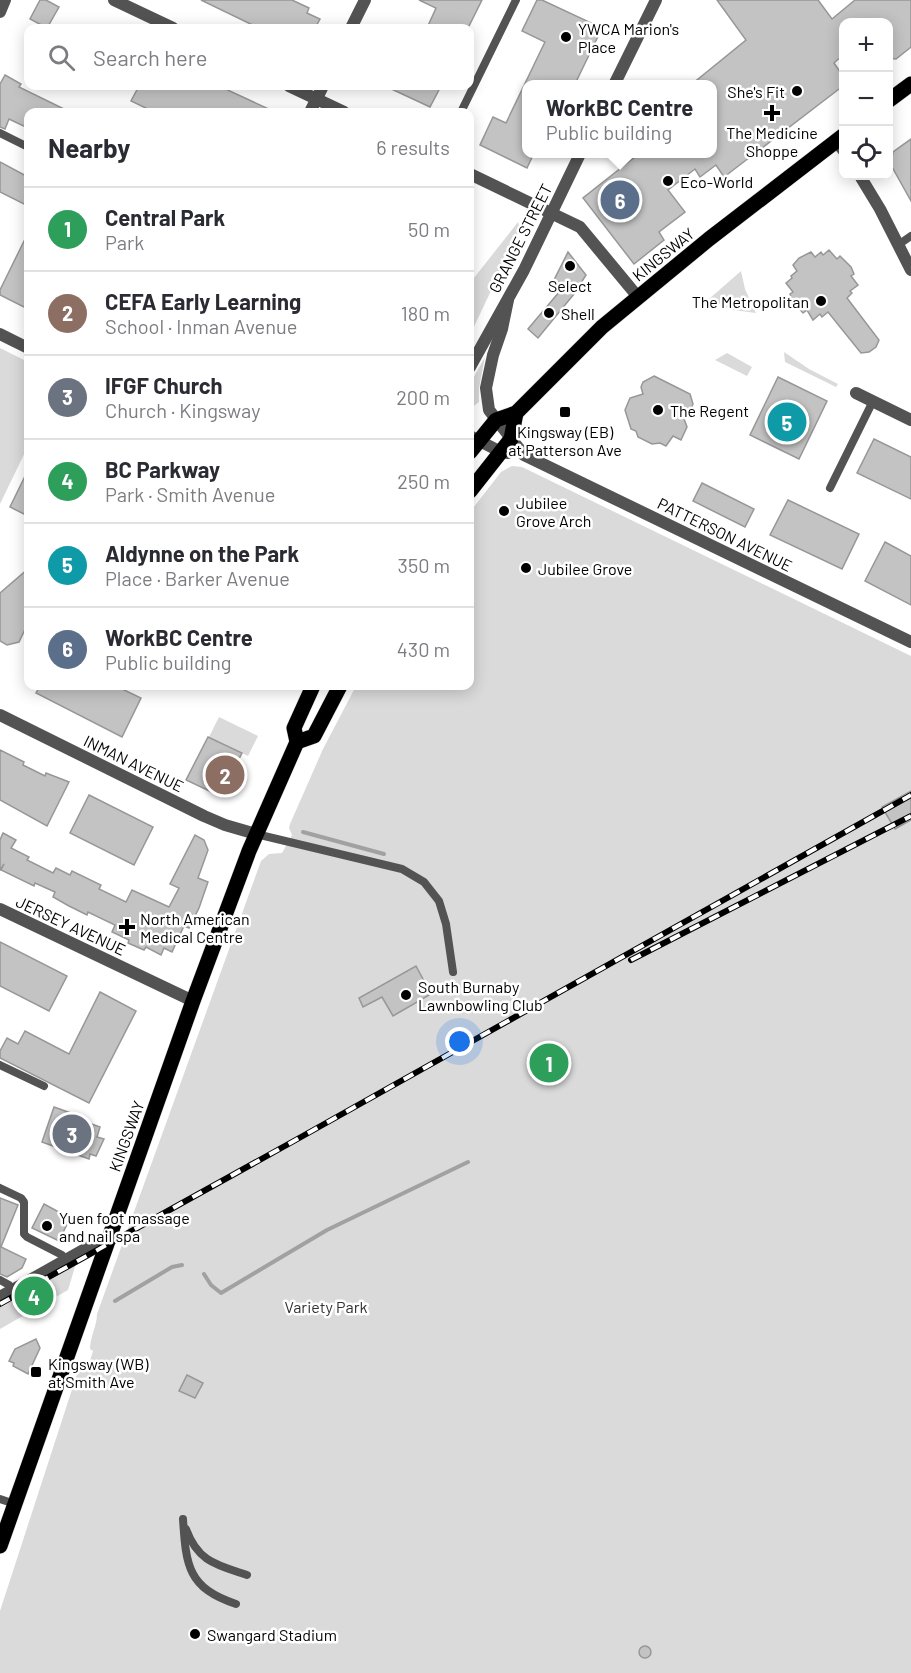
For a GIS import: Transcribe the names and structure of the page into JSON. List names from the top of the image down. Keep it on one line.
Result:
{"streets":{"main road":["KINGSWAY"],"street":["GRANGE STREET","PATTERSON AVENUE","INMAN AVENUE","JERSEY AVENUE"]},"crossings":[["GRANGE STREET","PATTERSON AVENUE"],["KINGSWAY","PATTERSON AVENUE"],["KINGSWAY","INMAN AVENUE"],["KINGSWAY","JERSEY AVENUE"]],"parks":["Variety Park"],"places":{"other":["YWCA Marion's Place","She's Fit","Eco-World","Select","The Metropolitan","Shell","The Regent","Jubilee Grove Arch","Jubilee Grove","South Burnaby Lawnbowling Club","Yuen foot massage and nail spa","Swangard Stadium"],"health":["The Medicine Shoppe","North American Medical Centre"],"transit":["Kingsway (EB) at Patterson Ave","Kingsway (WB) at Smith Ave"]},"page":{"map_buttons":["+","−"],"search":"Search here","popup":["WorkBC Centre","Public building"],"heading":["Nearby","6 results"],"pins":["6","5","2","1","3","4"],"list":[{"mark":"1","name":"Central Park","note":"Park","value":"50 m"},{"mark":"2","name":"CEFA Early Learning","note":"School · Inman Avenue","value":"180 m"},{"mark":"3","name":"IFGF Church","note":"Church · Kingsway","value":"200 m"},{"mark":"4","name":"BC Parkway","note":"Park · Smith Avenue","value":"250 m"},{"mark":"5","name":"Aldynne on the Park","note":"Place · Barker Avenue","value":"350 m"},{"mark":"6","name":"WorkBC Centre","note":"Public building","value":"430 m"}]}}
